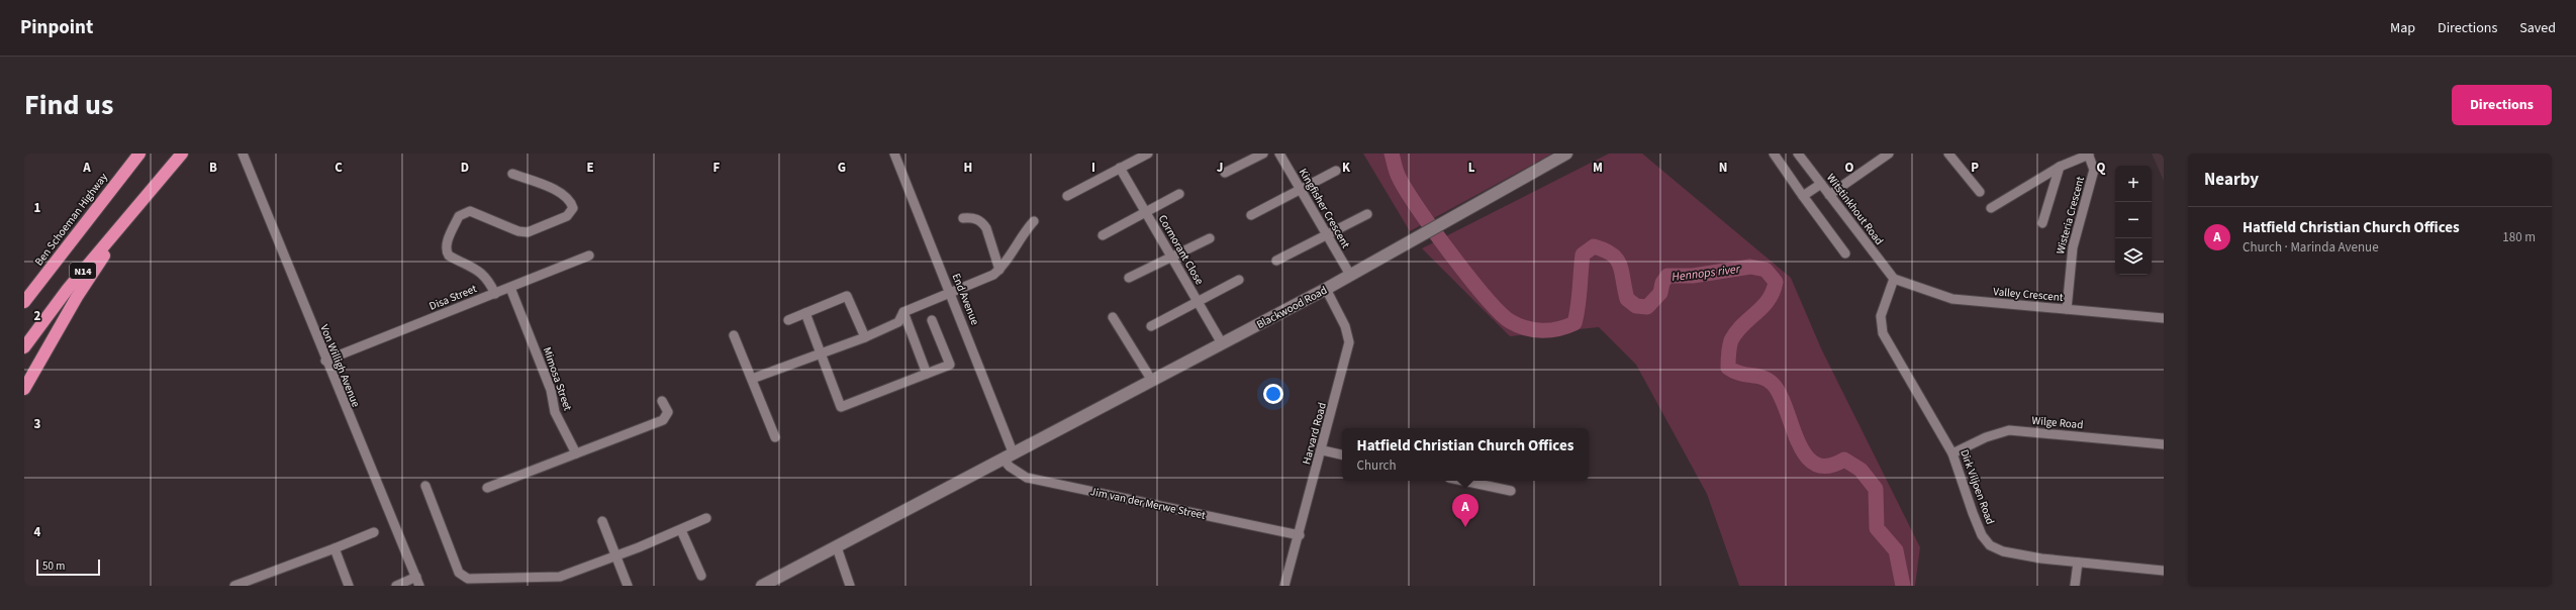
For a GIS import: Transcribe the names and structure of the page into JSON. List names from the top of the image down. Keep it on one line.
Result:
{"streets":{"highway":["Ben Schoeman Highway","N14"],"street":["Kingfisher Crescent","Witstinkhout Road","Wisteria Crescent","Cormorant Close","Valley Crescent","Disa Street","End Avenue","Blackwood Road","Von Willigh Avenue","Mimosa Street","Wilge Road","Harvard Road","Dirk Viljoen Road","Jim van der Merwe Street"]},"crossings":[["Kingfisher Crescent","Blackwood Road"],["Witstinkhout Road","Valley Crescent"],["Witstinkhout Road","Dirk Viljoen Road"],["Wisteria Crescent","Valley Crescent"],["Cormorant Close","Blackwood Road"],["Valley Crescent","Dirk Viljoen Road"],["Disa Street","Von Willigh Avenue"],["Disa Street","Mimosa Street"],["End Avenue","Blackwood Road"],["End Avenue","Jim van der Merwe Street"],["Blackwood Road","Harvard Road"],["Blackwood Road","Jim van der Merwe Street"],["Wilge Road","Dirk Viljoen Road"],["Harvard Road","Jim van der Merwe Street"]],"water":["Hennops river"],"scale_bar":"50 m","page":{"header":"Pinpoint","nav":["Map","Directions","Saved"],"title":"Find us","buttons":"Directions","heading":"Nearby","map_buttons":["+","−"],"list":[{"mark":"A","name":"Hatfield Christian Church Offices","note":"Church · Marinda Avenue","value":"180 m"}],"popup":["Hatfield Christian Church Offices","Church"],"pins":"A","scale":"50 m"},"grid":{"columns":["A","B","C","D","E","F","G","H","I","J","K","L","M","N","O","P","Q"],"rows":["1","2","3","4"]}}
